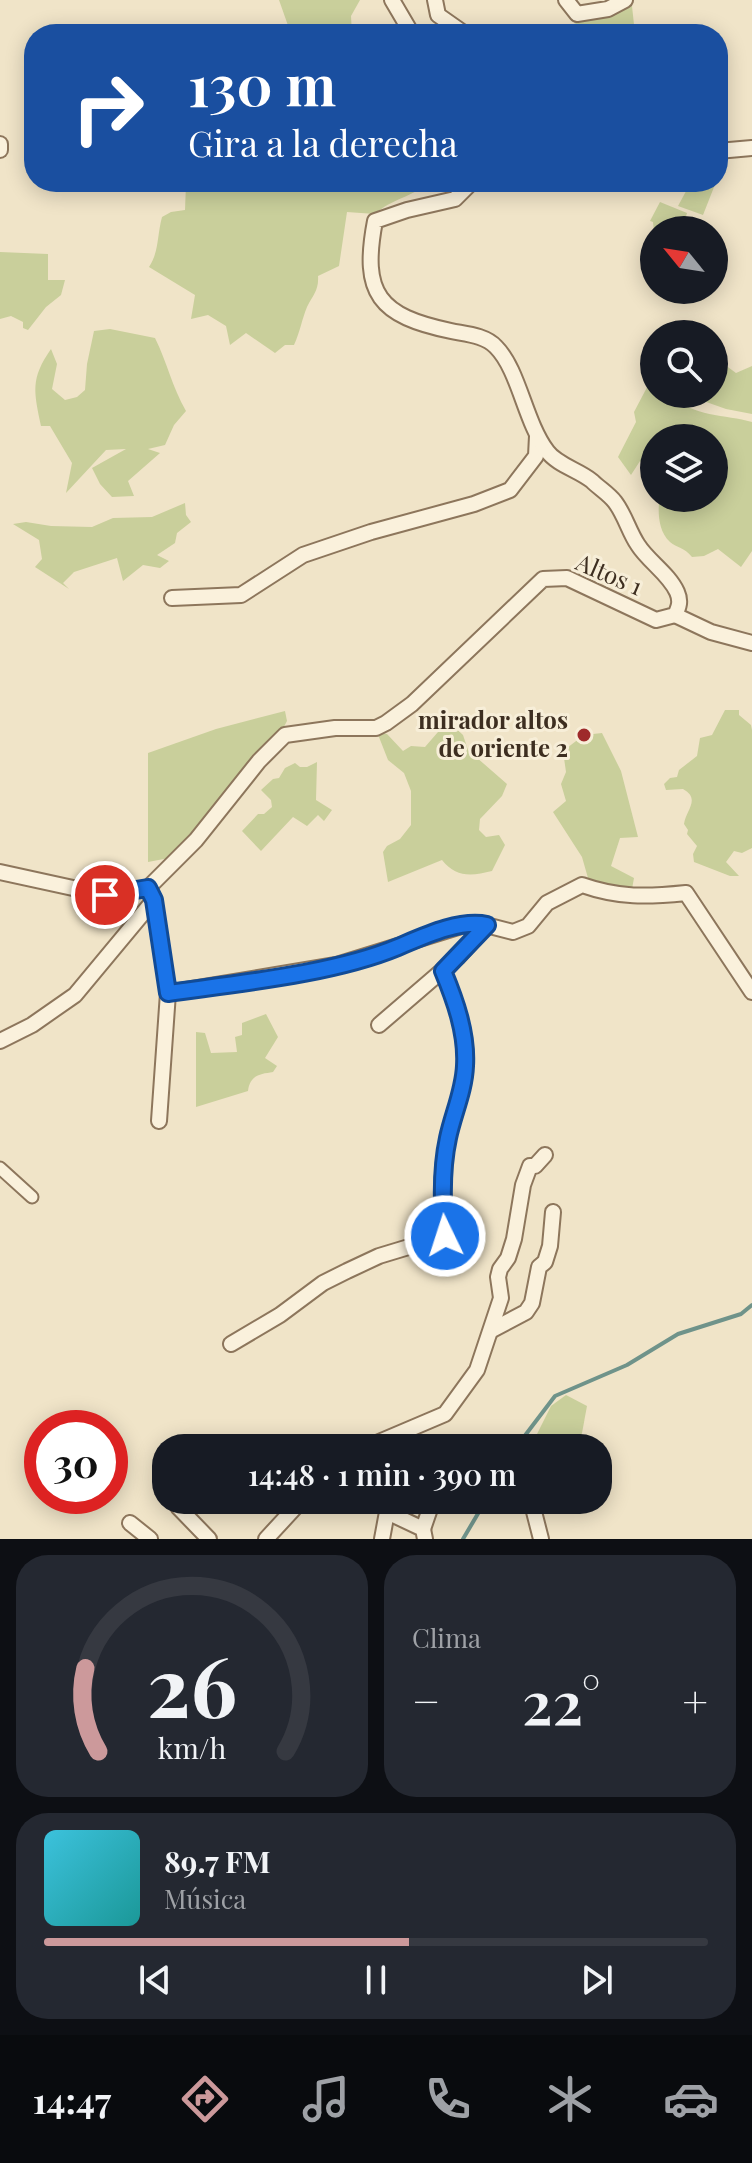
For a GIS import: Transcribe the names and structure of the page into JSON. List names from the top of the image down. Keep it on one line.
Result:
{"streets":{"street":["Altos 1"]},"places":["mirador altos de oriente 2"],"north":"top left","page":{"turn":["130 m","Gira a la derecha"],"limit":"30","trip":"14:48 · 1 min · 390 m","tile":"Clima","heat":["−","22°","+"],"song":["89.7 FM","Música"],"tabs":"14:47","gauge":["26","km/h"]}}
